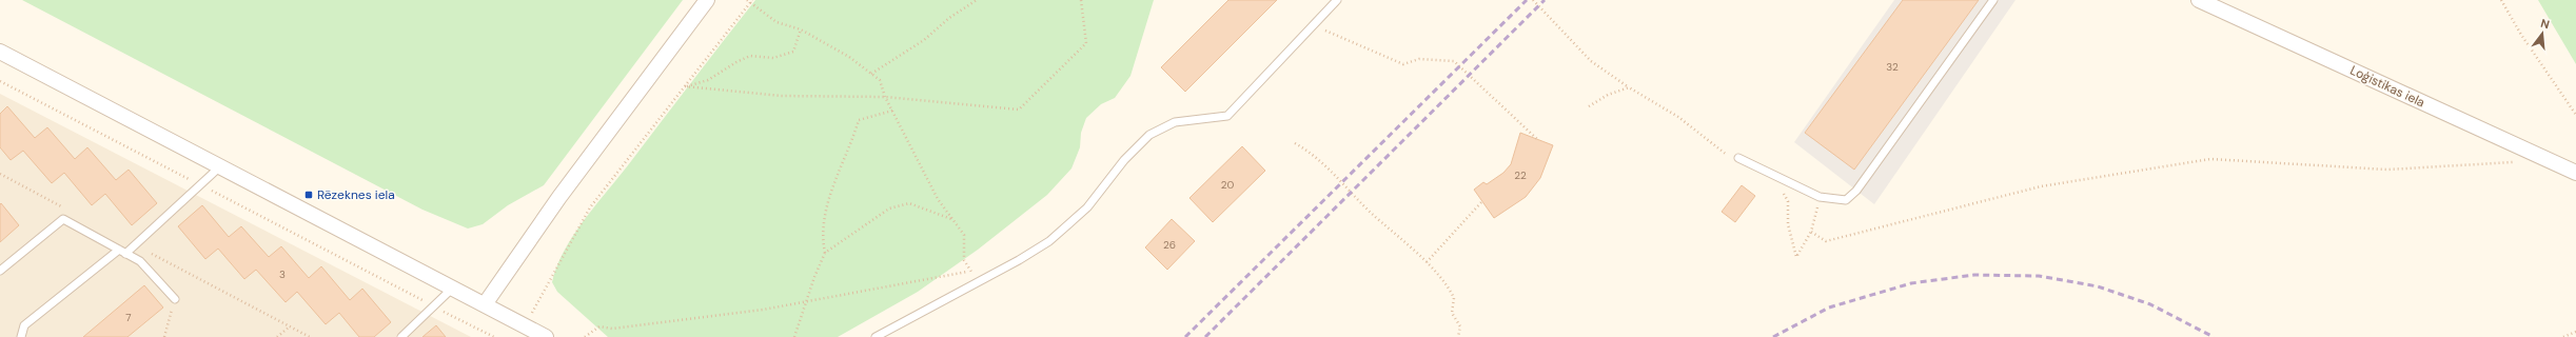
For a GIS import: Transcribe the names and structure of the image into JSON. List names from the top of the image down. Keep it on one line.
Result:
{"streets":{"street":["Loģistikas iela"]},"places":{"transit":["Rēzeknes iela"]},"house_numbers":["32","22","20","26","3","7"],"north":"top"}
